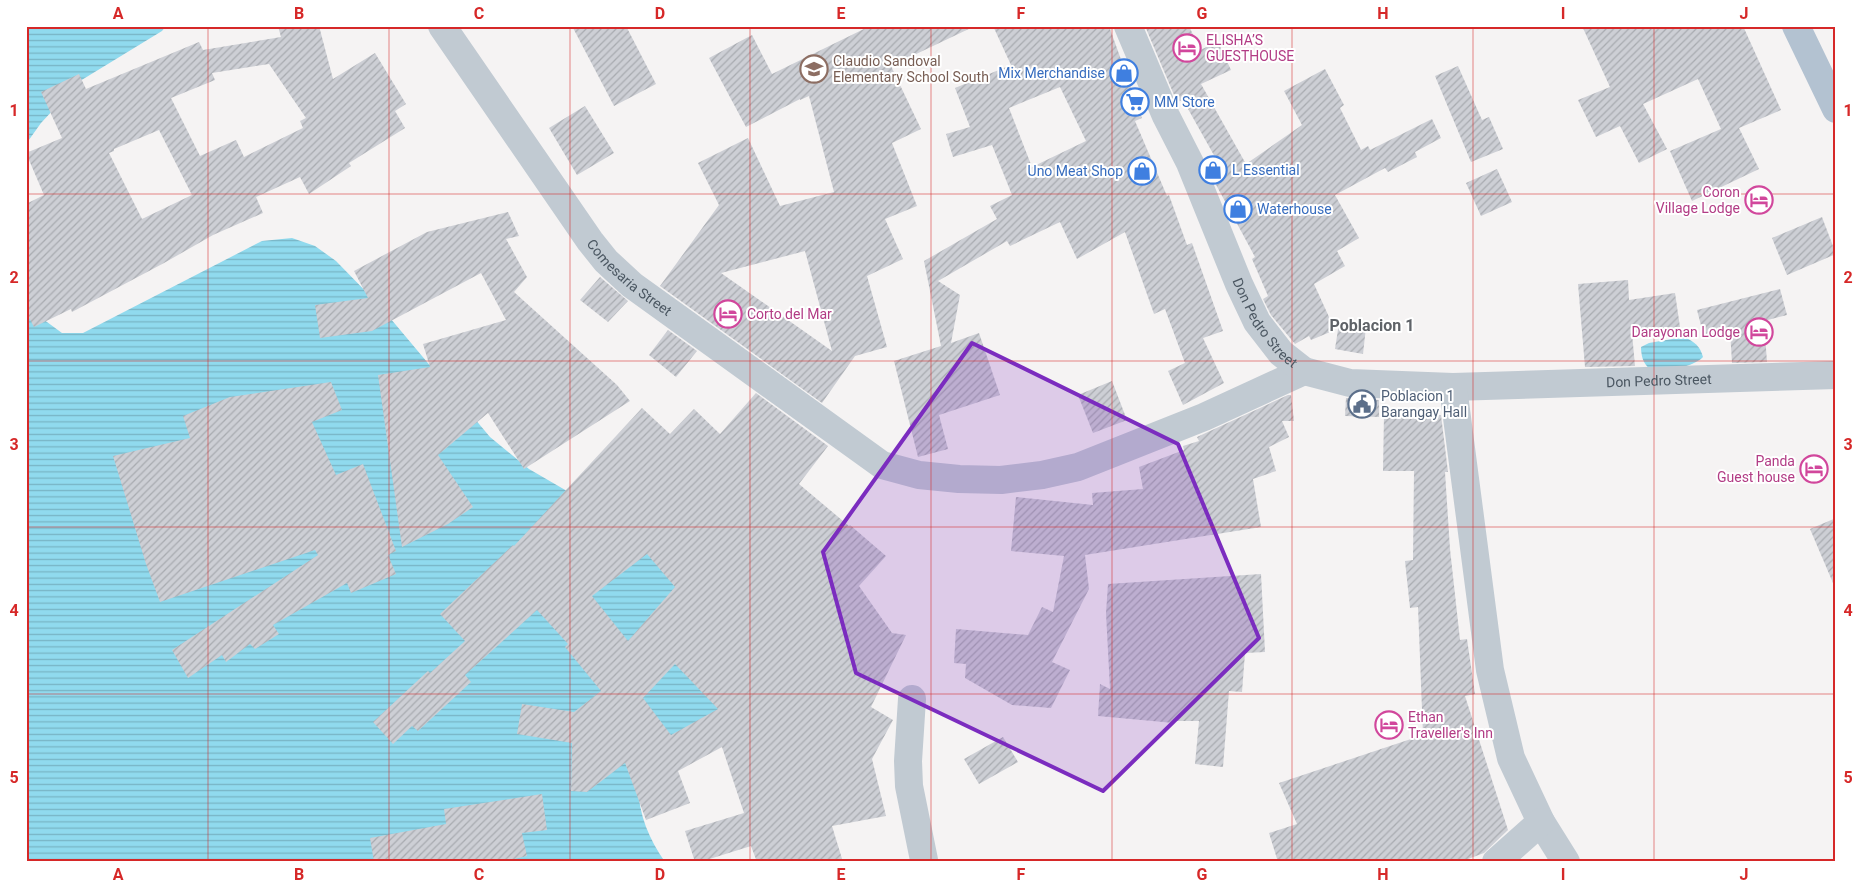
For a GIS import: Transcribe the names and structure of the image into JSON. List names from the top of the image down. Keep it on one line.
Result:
{"streets":{"street":["Comesaria Street","Don Pedro Street"]},"crossings":[["Comesaria Street","Don Pedro Street"]],"districts":["Poblacion 1"],"places":{"hotel":["ELISHA’S GUESTHOUSE","Coron Village Lodge","Corto del Mar","Darayonan Lodge","Panda Guest house","Ethan Traveller's Inn"],"school or university":["Claudio Sandoval Elementary School South"],"shop":["Mix Merchandise","L Essential","Uno Meat Shop","Waterhouse"],"supermarket":["MM Store"],"public building":["Poblacion 1 Barangay Hall"]},"grid":{"columns":["A","B","C","D","E","F","G","H","I","J"],"rows":["1","2","3","4","5"]}}
